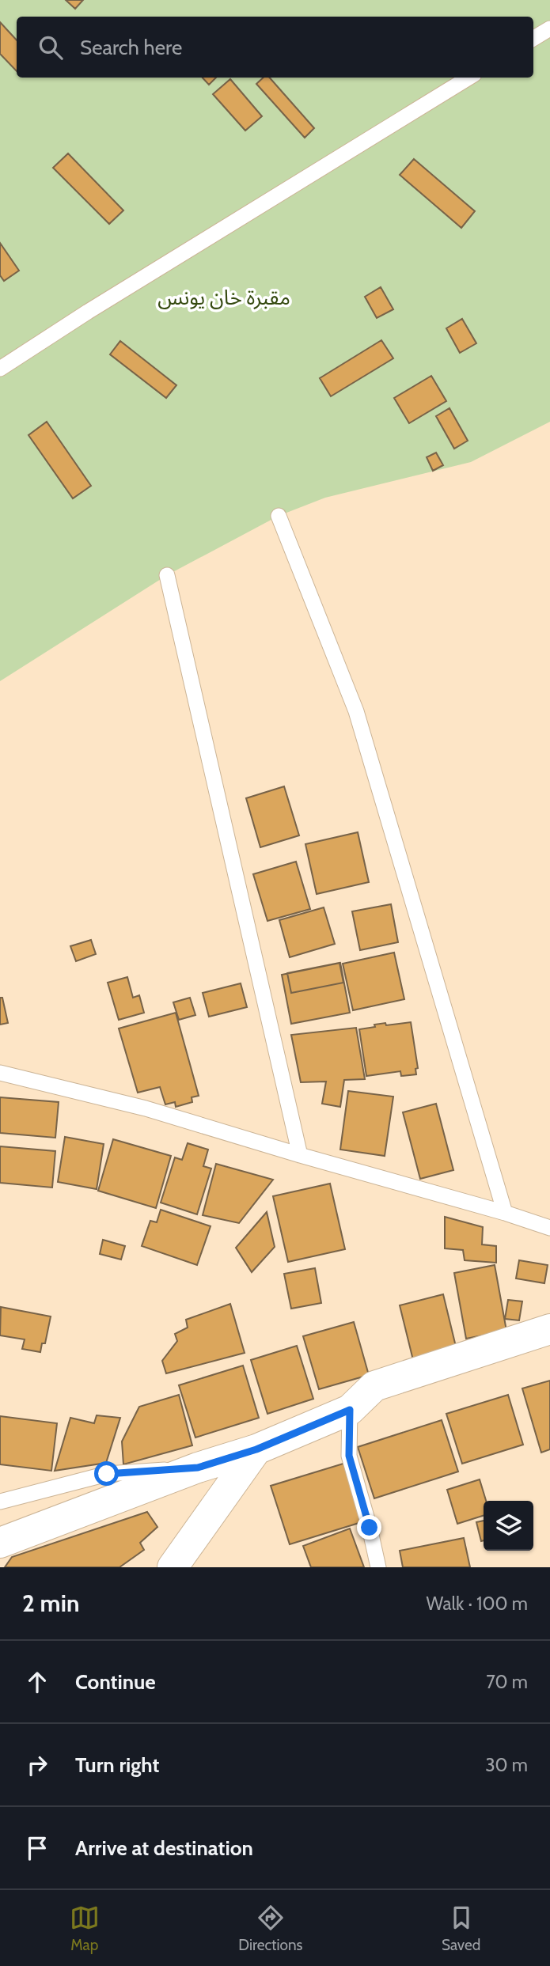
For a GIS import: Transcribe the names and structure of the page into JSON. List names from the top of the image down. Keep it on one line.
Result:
{"parks":["مقبرة خان يونس"],"page":{"search":"Search here","heading":["2 min","Walk · 100 m"],"list":[["Continue","70 m"],["Turn right","30 m"],"Arrive at destination"],"nav":["Map","Directions","Saved"]}}
